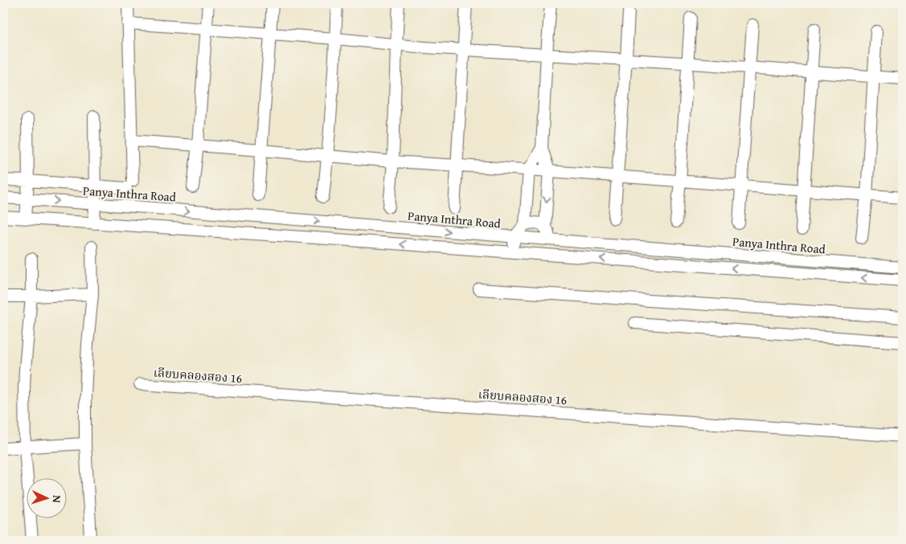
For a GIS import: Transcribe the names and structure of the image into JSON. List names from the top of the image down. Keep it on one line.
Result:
{"streets":{"street":["Panya Inthra Road","เลียบคลองสอง 16"]},"north":"right"}
